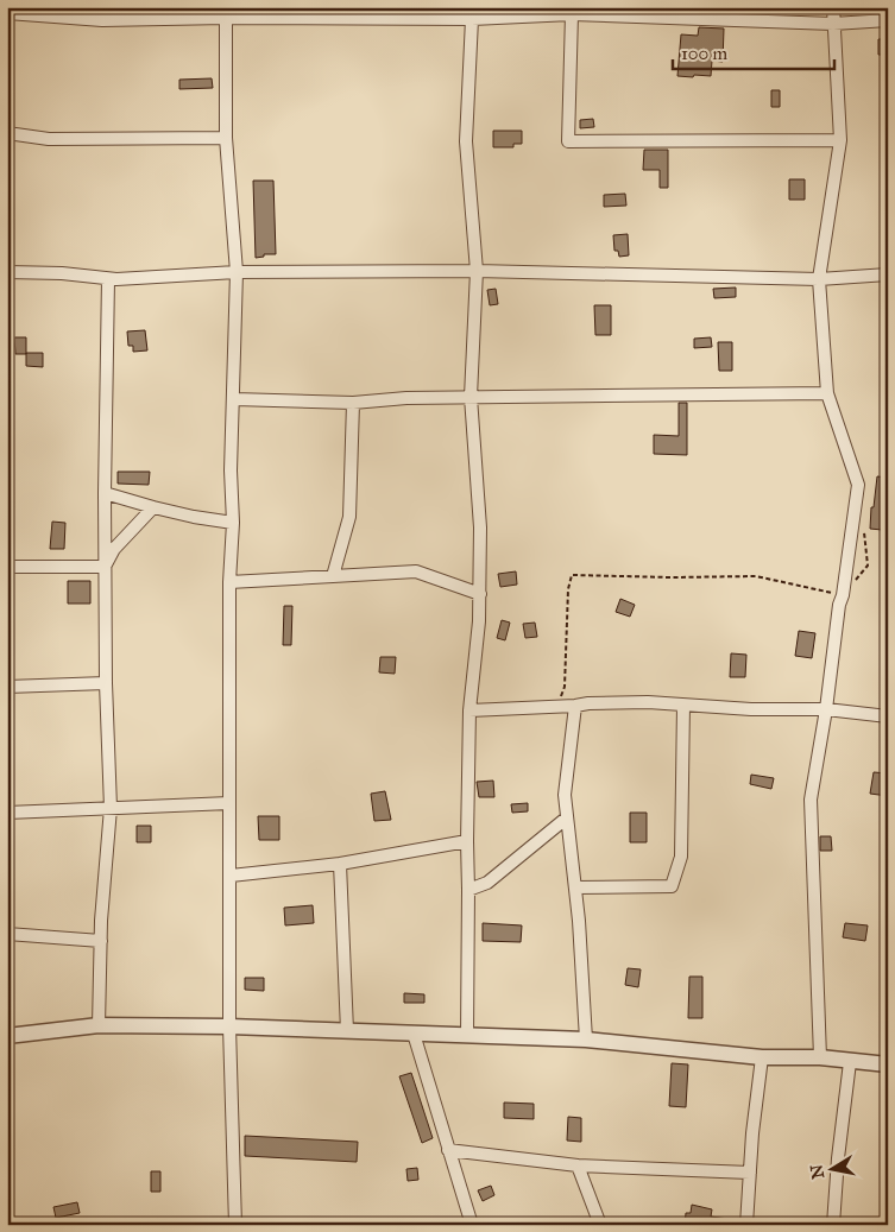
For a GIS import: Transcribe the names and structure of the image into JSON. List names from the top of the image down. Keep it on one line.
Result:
{"scale_bar":"100 m","north":"left"}
